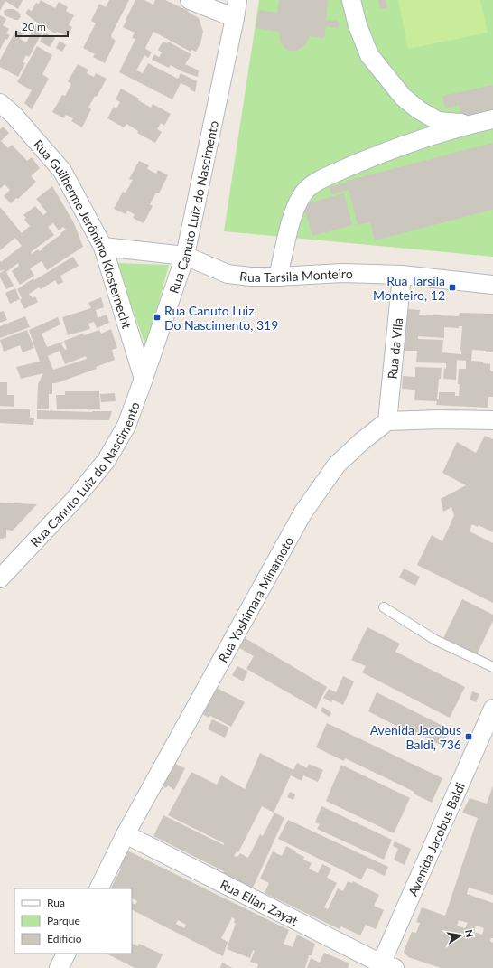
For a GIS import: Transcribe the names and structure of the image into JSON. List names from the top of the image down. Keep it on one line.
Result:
{"streets":{"street":["Rua Canuto Luiz do Nascimento","Rua Guilherme Jerônimo Klosternecht","Rua Tarsila Monteiro","Rua da Vila","Rua Yoshimara Minamoto","Avenida Jacobus Baldi","Rua Elian Zayat"]},"crossings":[["Rua Canuto Luiz do Nascimento","Rua Guilherme Jerônimo Klosternecht"],["Rua Canuto Luiz do Nascimento","Rua Tarsila Monteiro"],["Rua Guilherme Jerônimo Klosternecht","Rua Tarsila Monteiro"],["Rua Tarsila Monteiro","Rua da Vila"],["Rua da Vila","Rua Yoshimara Minamoto"],["Rua Yoshimara Minamoto","Rua Elian Zayat"],["Avenida Jacobus Baldi","Rua Elian Zayat"]],"places":{"transit":["Rua Tarsila Monteiro, 12","Rua Canuto Luiz Do Nascimento, 319","Avenida Jacobus Baldi, 736"]},"legend":["Rua","Parque","Edifício"],"scale_bar":"20 m","north":"right"}
